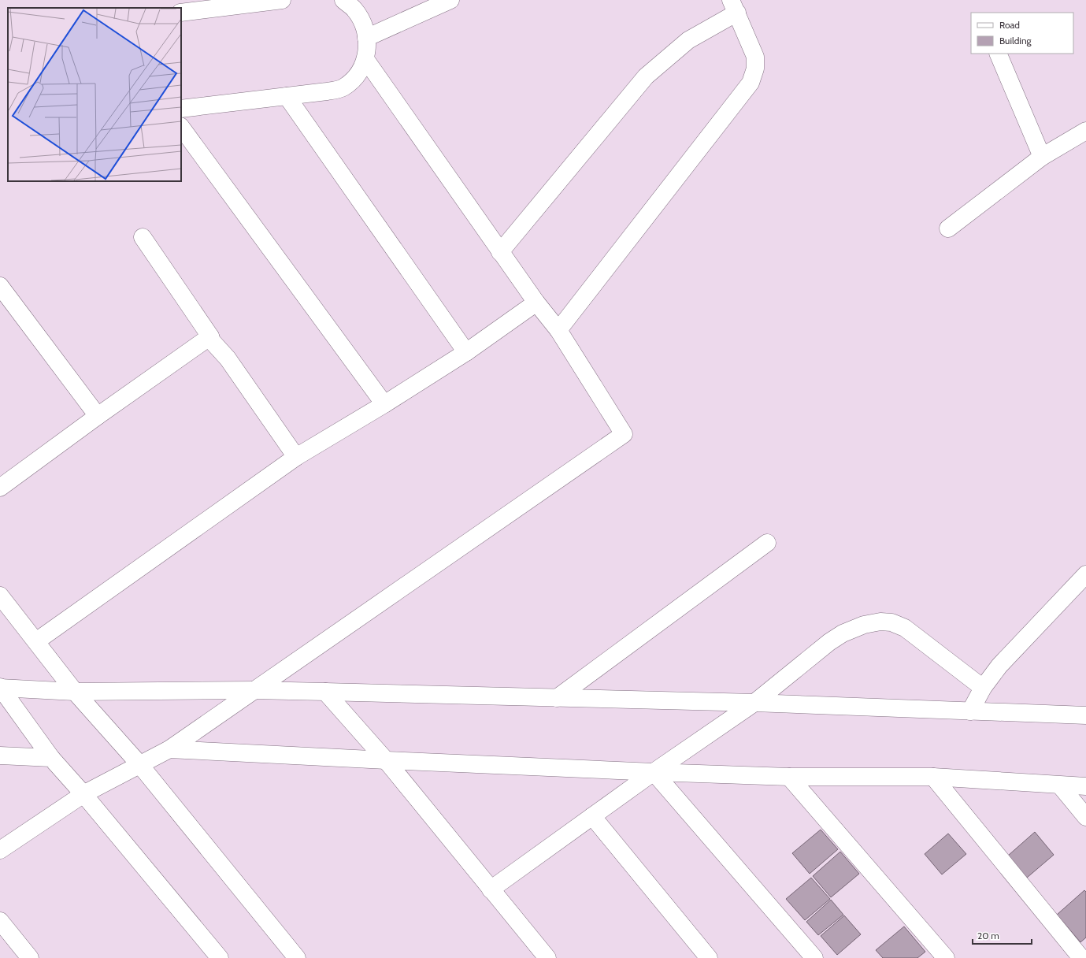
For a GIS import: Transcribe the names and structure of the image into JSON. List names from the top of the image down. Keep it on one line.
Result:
{"legend":["Road","Building"],"scale_bar":"20 m"}
